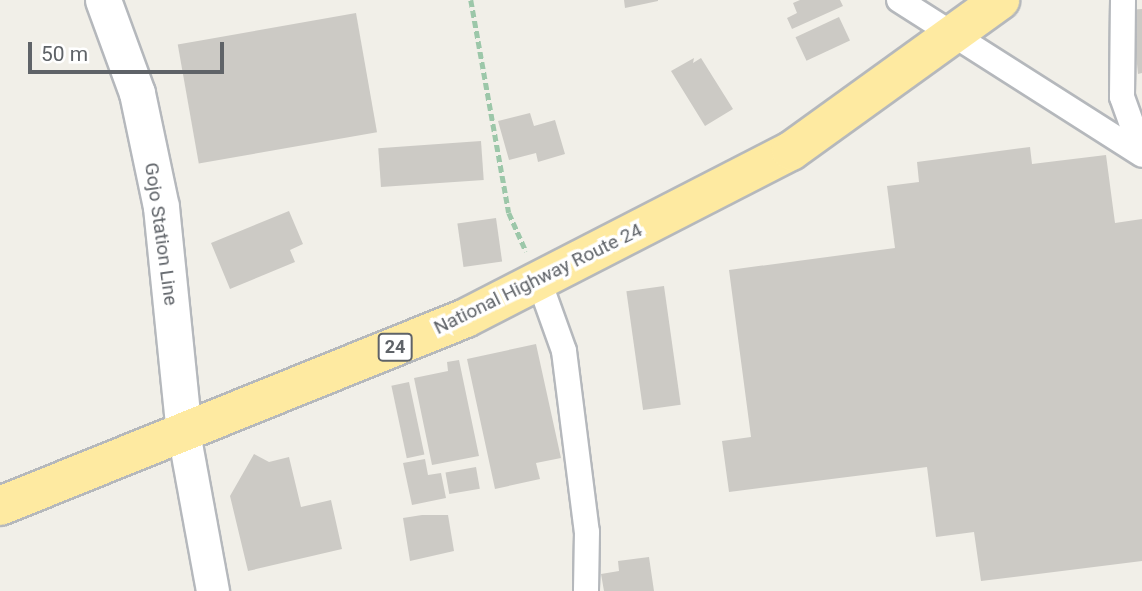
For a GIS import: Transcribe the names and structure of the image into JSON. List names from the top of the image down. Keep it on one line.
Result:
{"streets":{"highway":["National Highway Route 24","24"],"main road":["Gojo Station Line"]},"crossings":[["Gojo Station Line","National Highway Route 24"]],"scale_bar":"50 m"}
